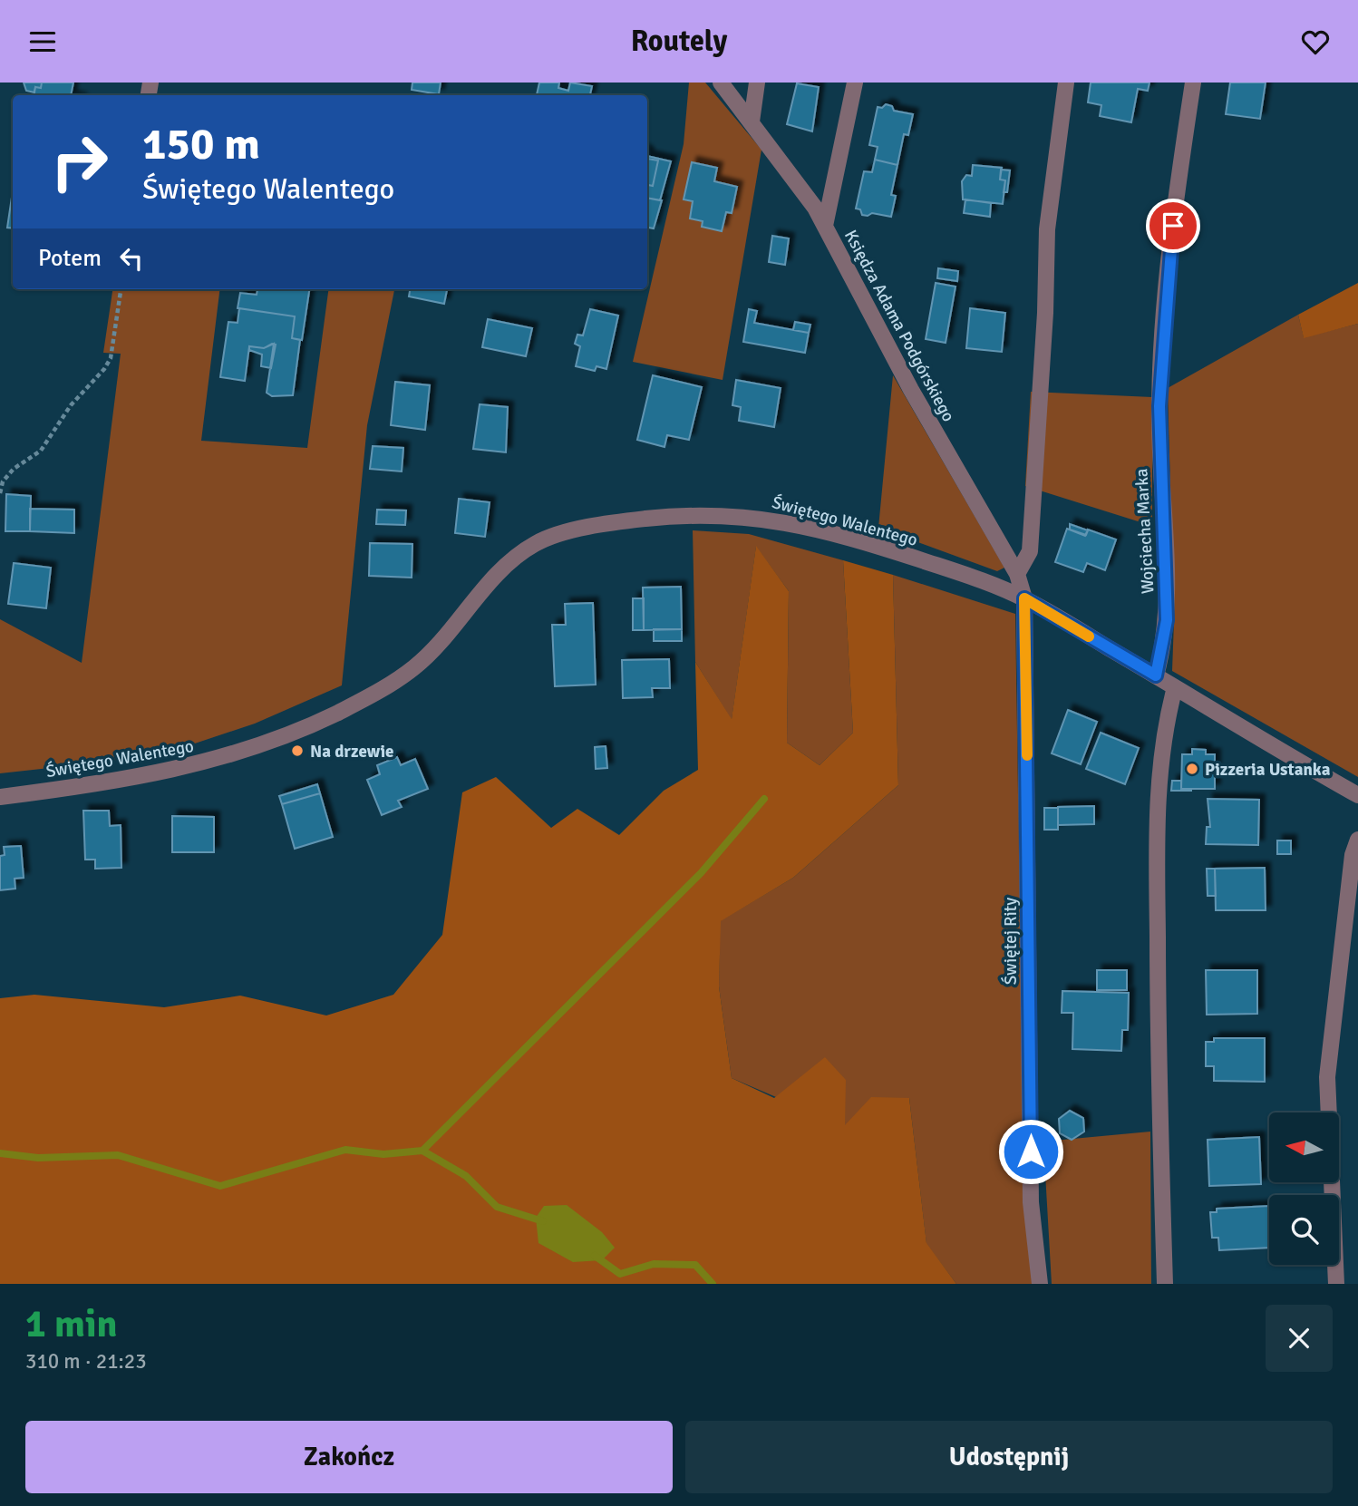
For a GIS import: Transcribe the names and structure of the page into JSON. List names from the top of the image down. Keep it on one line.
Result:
{"streets":{"street":["Księdza Adama Podgórskiego","Świętego Walentego","Wojciecha Marka","Świętej Rity"]},"crossings":[["Księdza Adama Podgórskiego","Świętego Walentego"],["Księdza Adama Podgórskiego","Świętej Rity"],["Świętego Walentego","Wojciecha Marka"],["Świętego Walentego","Świętej Rity"]],"places":["Na drzewie","Pizzeria Ustanka"],"north":"left","page":{"header":"Routely","turn":["150 m","Świętego Walentego"],"then":"Potem","heading":["1 min","310 m · 21:23"],"buttons":["Zakończ","Udostępnij"]}}
